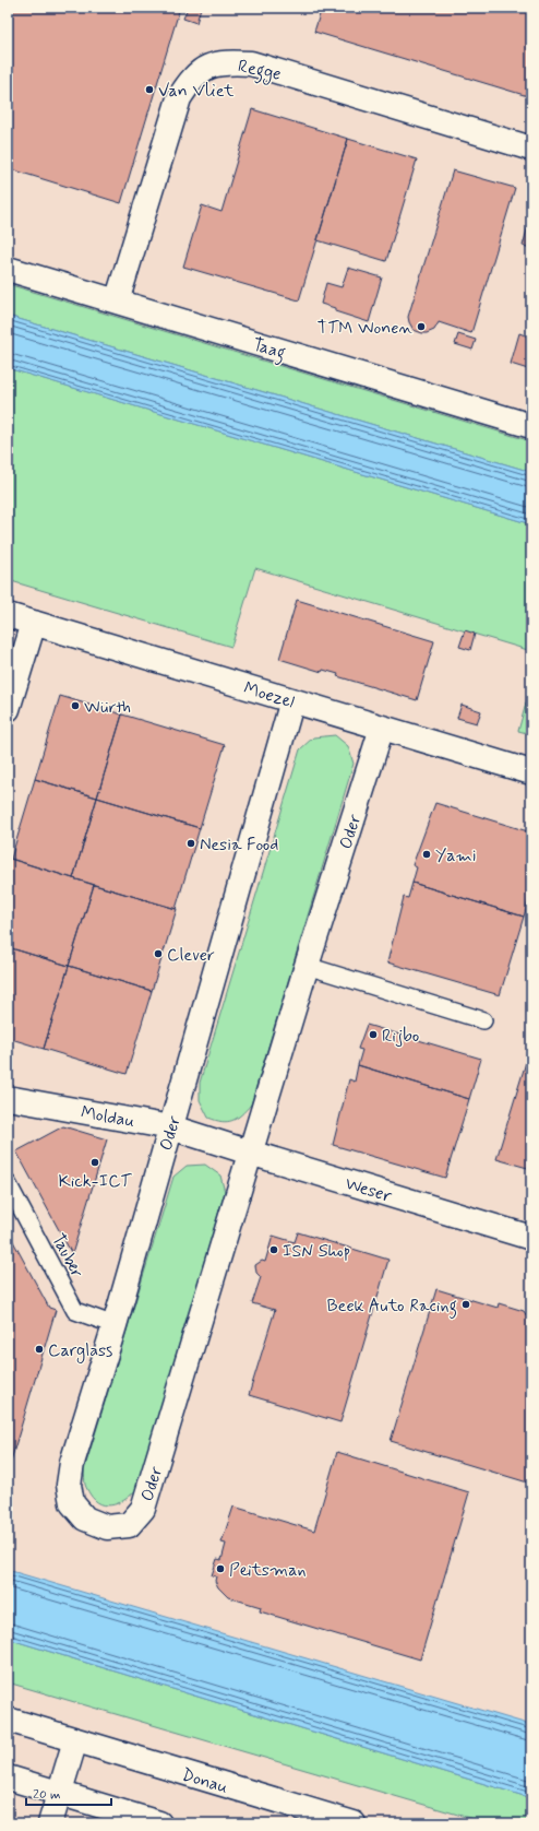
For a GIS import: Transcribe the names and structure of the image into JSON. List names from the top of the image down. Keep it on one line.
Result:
{"streets":{"street":["Regge","Taag","Moezel","Oder","Moldau","Weser","Donau"],"lane":["Tauber"]},"crossings":[["Regge","Taag"],["Moezel","Oder"],["Oder","Moldau"],["Oder","Weser"],["Oder","Tauber"],["Moldau","Weser"]],"places":["Van Vliet","TTM Wonen","Würth","Nesia Food","Yami","Clever","Rijbo","Kick-ICT","ISN Shop","Beek Auto Racing","Carglass","Peitsman"],"scale_bar":"20 m"}
